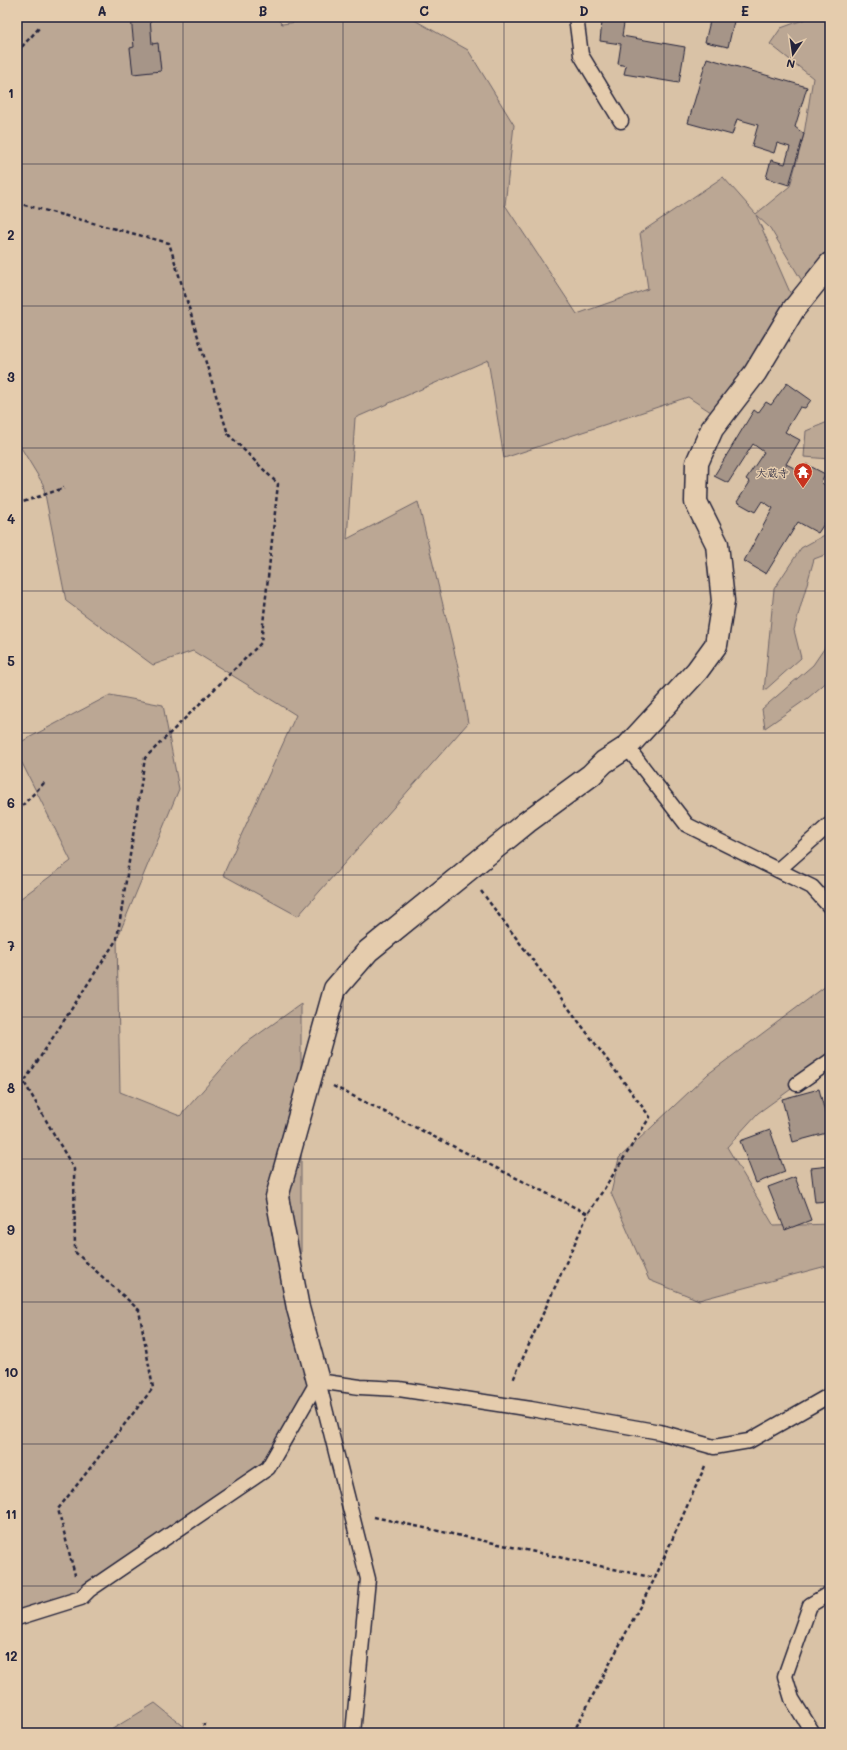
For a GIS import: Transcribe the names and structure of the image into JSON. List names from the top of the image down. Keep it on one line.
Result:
{"places":{"temple":["大蔵寺"]},"north":"bottom","grid":{"columns":["A","B","C","D","E"],"rows":["1","2","3","4","5","6","7","8","9","10","11","12"]}}
